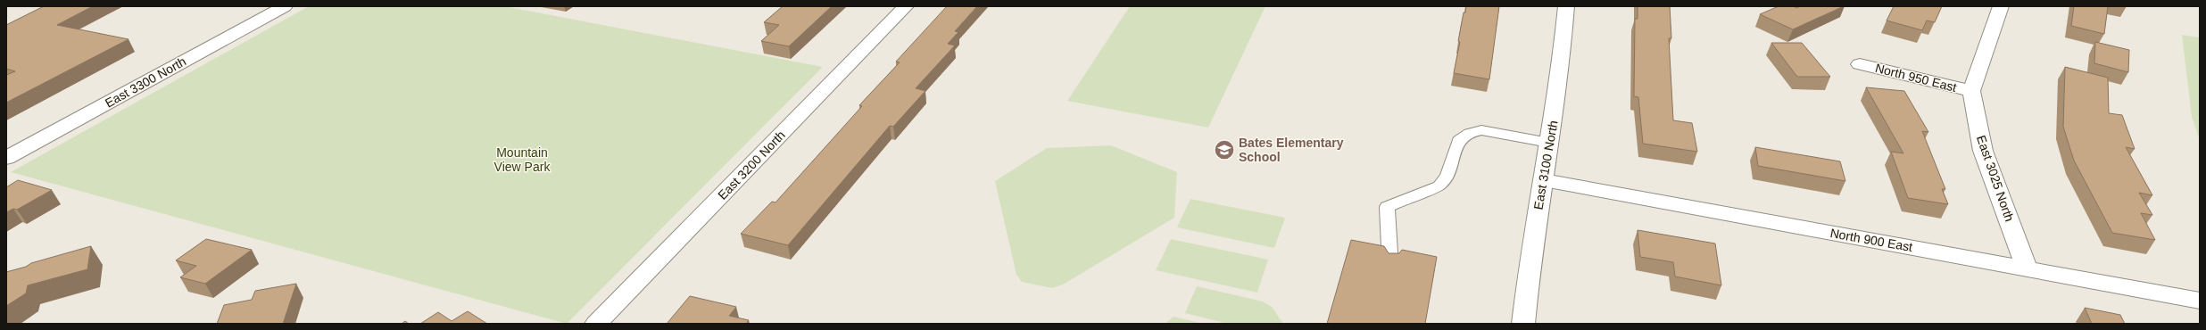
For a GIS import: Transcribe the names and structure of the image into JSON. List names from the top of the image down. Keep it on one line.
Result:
{"streets":{"street":["North 950 East","East 3300 North","East 3200 North","East 3100 North","East 3025 North","North 900 East"]},"crossings":[["North 950 East","East 3025 North"],["East 3100 North","North 900 East"],["East 3025 North","North 900 East"]],"parks":["Mountain View Park"],"places":{"school or university":["Bates Elementary School"]}}
